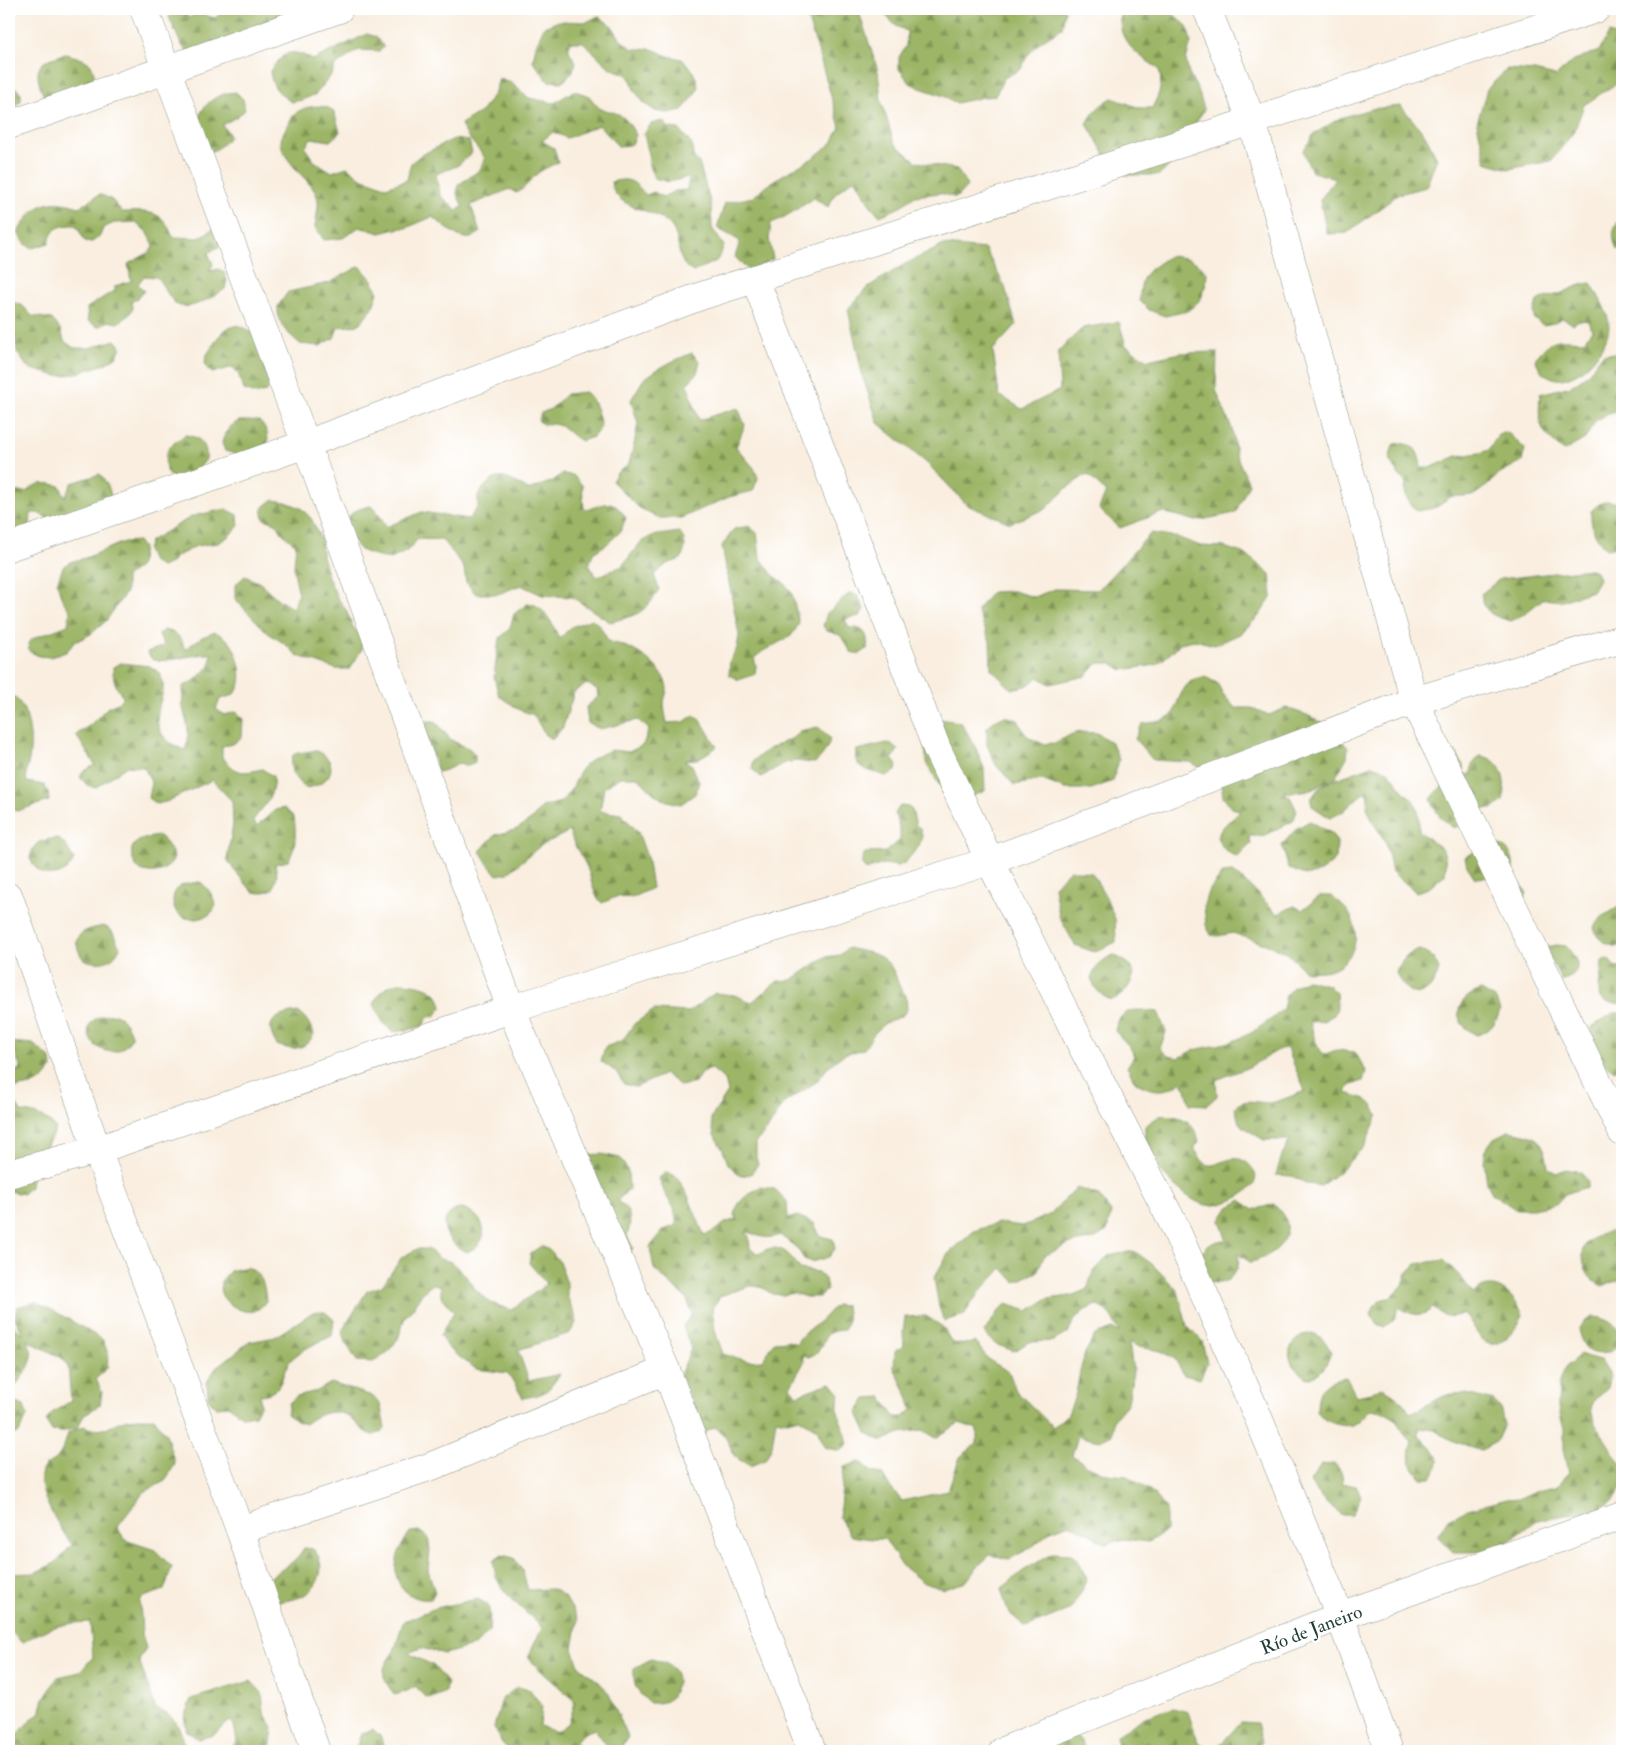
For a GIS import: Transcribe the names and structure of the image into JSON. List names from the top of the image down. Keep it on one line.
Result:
{"streets":{"street":["Río de Janeiro"]}}
